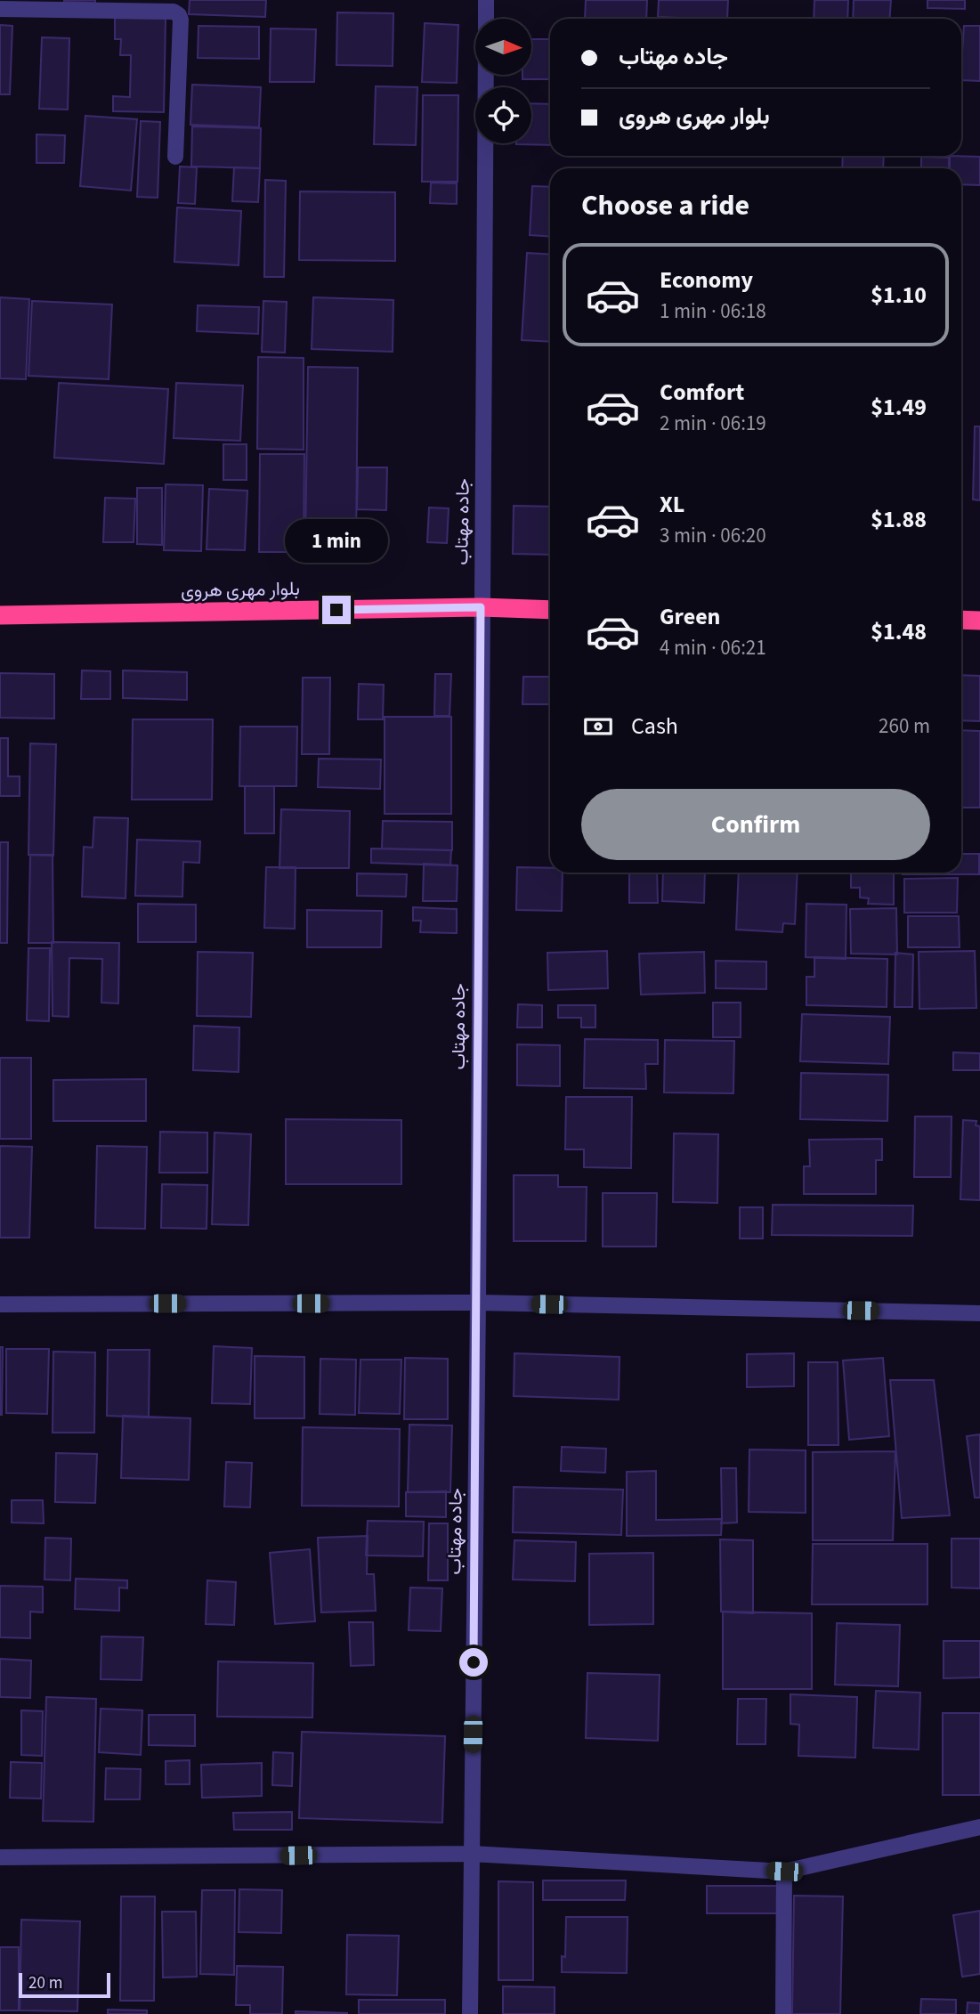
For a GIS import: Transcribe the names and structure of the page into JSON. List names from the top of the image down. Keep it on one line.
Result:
{"streets":{"highway":["بلوار مهری هروی"],"street":["جاده مهتاب"]},"crossings":[["جاده مهتاب","بلوار مهری هروی"]],"scale_bar":"20 m","north":"right","page":{"banner":["جاده مهتاب","بلوار مهری هروی"],"heading":"Choose a ride","list":[{"name":"Economy","note":"1 min · 06:18","value":"$1.10"},{"name":"Comfort","note":"2 min · 06:19","value":"$1.49"},{"name":"XL","note":"3 min · 06:20","value":"$1.88"},{"name":"Green","note":"4 min · 06:21","value":"$1.48"}],"bubble":"1 min","pay":["Cash","260 m"],"buttons":"Confirm","scale":"20 m"}}
